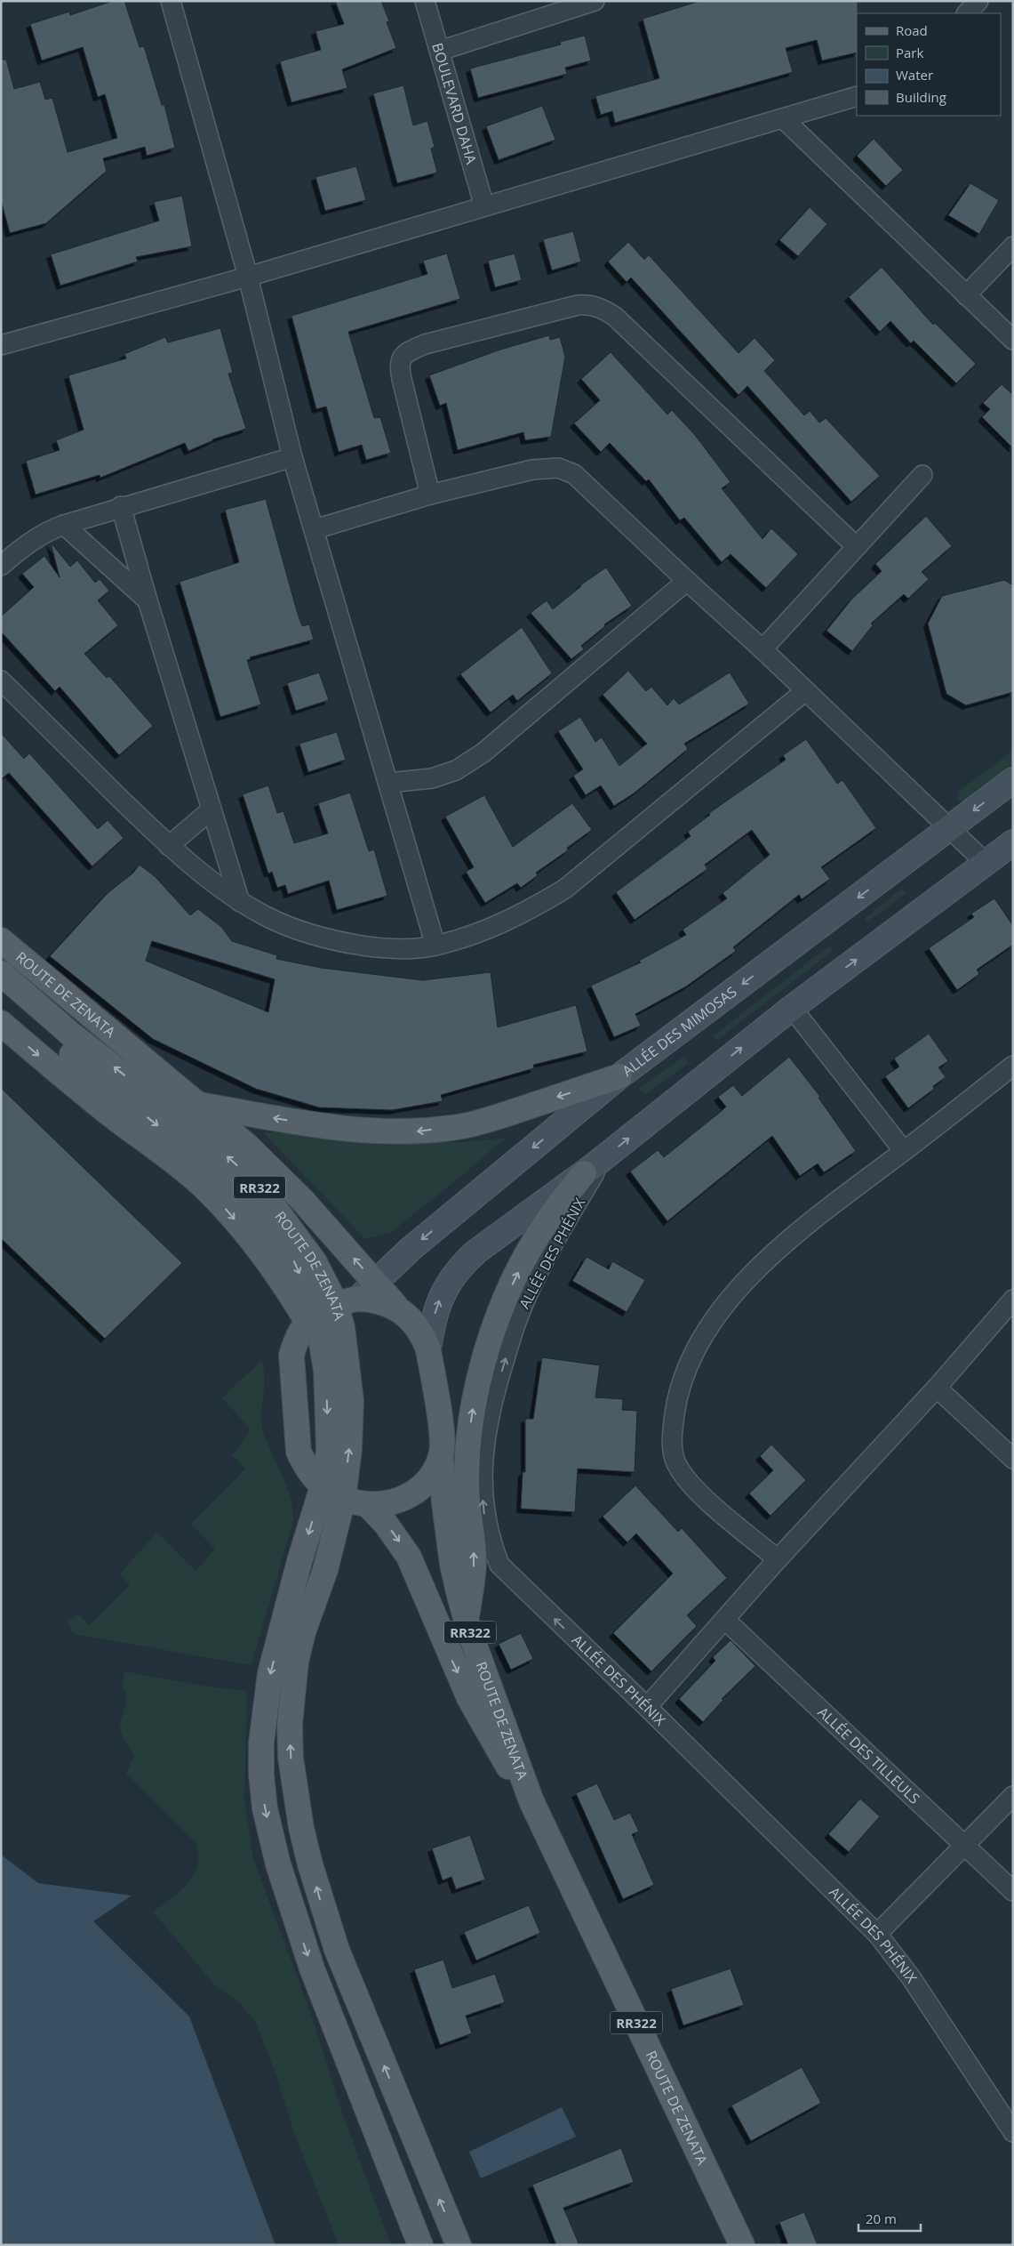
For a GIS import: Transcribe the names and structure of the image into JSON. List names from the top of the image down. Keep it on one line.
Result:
{"streets":{"main road":["ROUTE DE ZENATA","ALLÉE DES MIMOSAS","RR322"],"street":["BOULEVARD DAHA","ALLÉE DES PHÉNIX","ALLÉE DES TILLEULS"]},"crossings":[["ROUTE DE ZENATA","ALLÉE DES MIMOSAS"],["ROUTE DE ZENATA","RR322"]],"one_way":["ALLÉE DES PHÉNIX"],"legend":["Road","Park","Water","Building"],"scale_bar":"20 m"}
